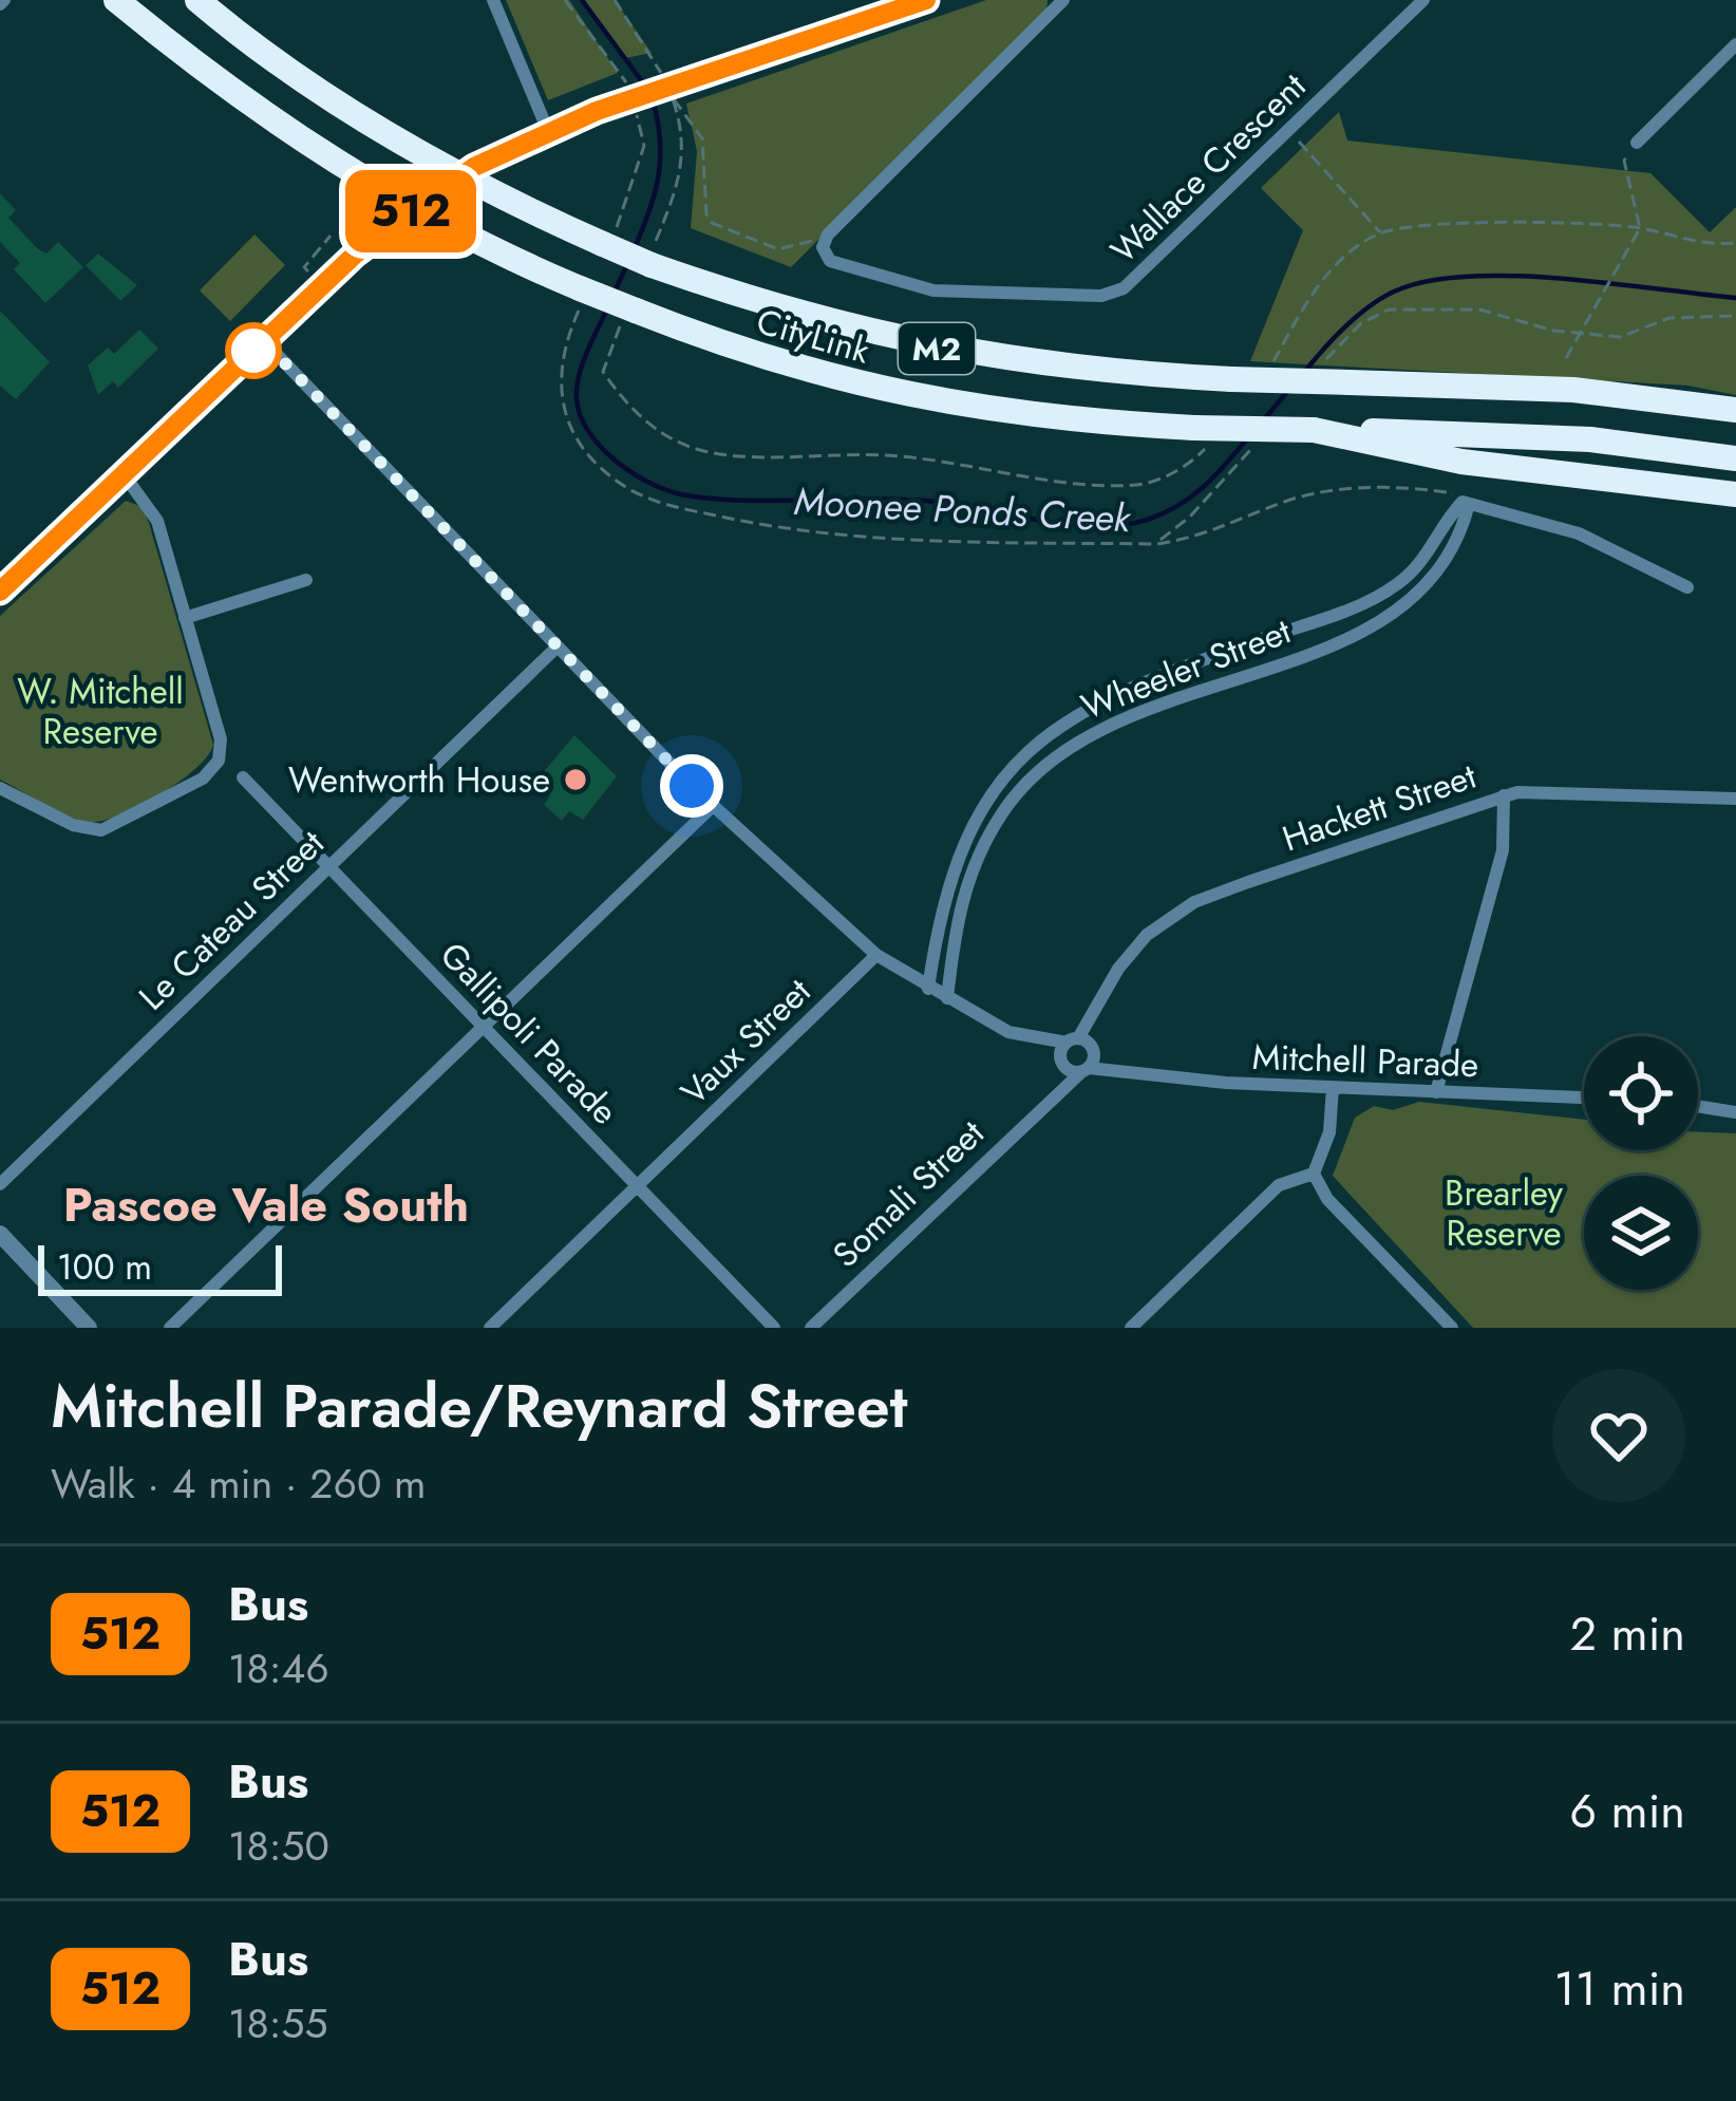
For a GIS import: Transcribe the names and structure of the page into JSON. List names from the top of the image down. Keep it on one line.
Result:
{"streets":{"highway":["CityLink","M2"],"street":["Wallace Crescent","Wheeler Street","Hackett Street","Le Cateau Street","Gallipoli Parade","Vaux Street","Mitchell Parade","Somali Street"]},"crossings":[["Wheeler Street","Mitchell Parade"],["Hackett Street","Mitchell Parade"],["Hackett Street","Somali Street"],["Le Cateau Street","Gallipoli Parade"],["Le Cateau Street","Mitchell Parade"],["Gallipoli Parade","Vaux Street"],["Vaux Street","Mitchell Parade"],["Mitchell Parade","Somali Street"]],"districts":["Pascoe Vale South"],"water":["Moonee Ponds Creek"],"parks":["W. Mitchell Reserve","Brearley Reserve"],"places":["Wentworth House"],"lines":["bus line 512"],"scale_bar":"100 m","page":{"on_map":"512","scale":"100 m","heading":["Mitchell Parade/Reynard Street","Walk · 4 min · 260 m"],"list":[{"mark":"512","name":"Bus","note":"18:46","value":"2 min"},{"mark":"512","name":"Bus","note":"18:50","value":"6 min"},{"mark":"512","name":"Bus","note":"18:55","value":"11 min"}]}}
